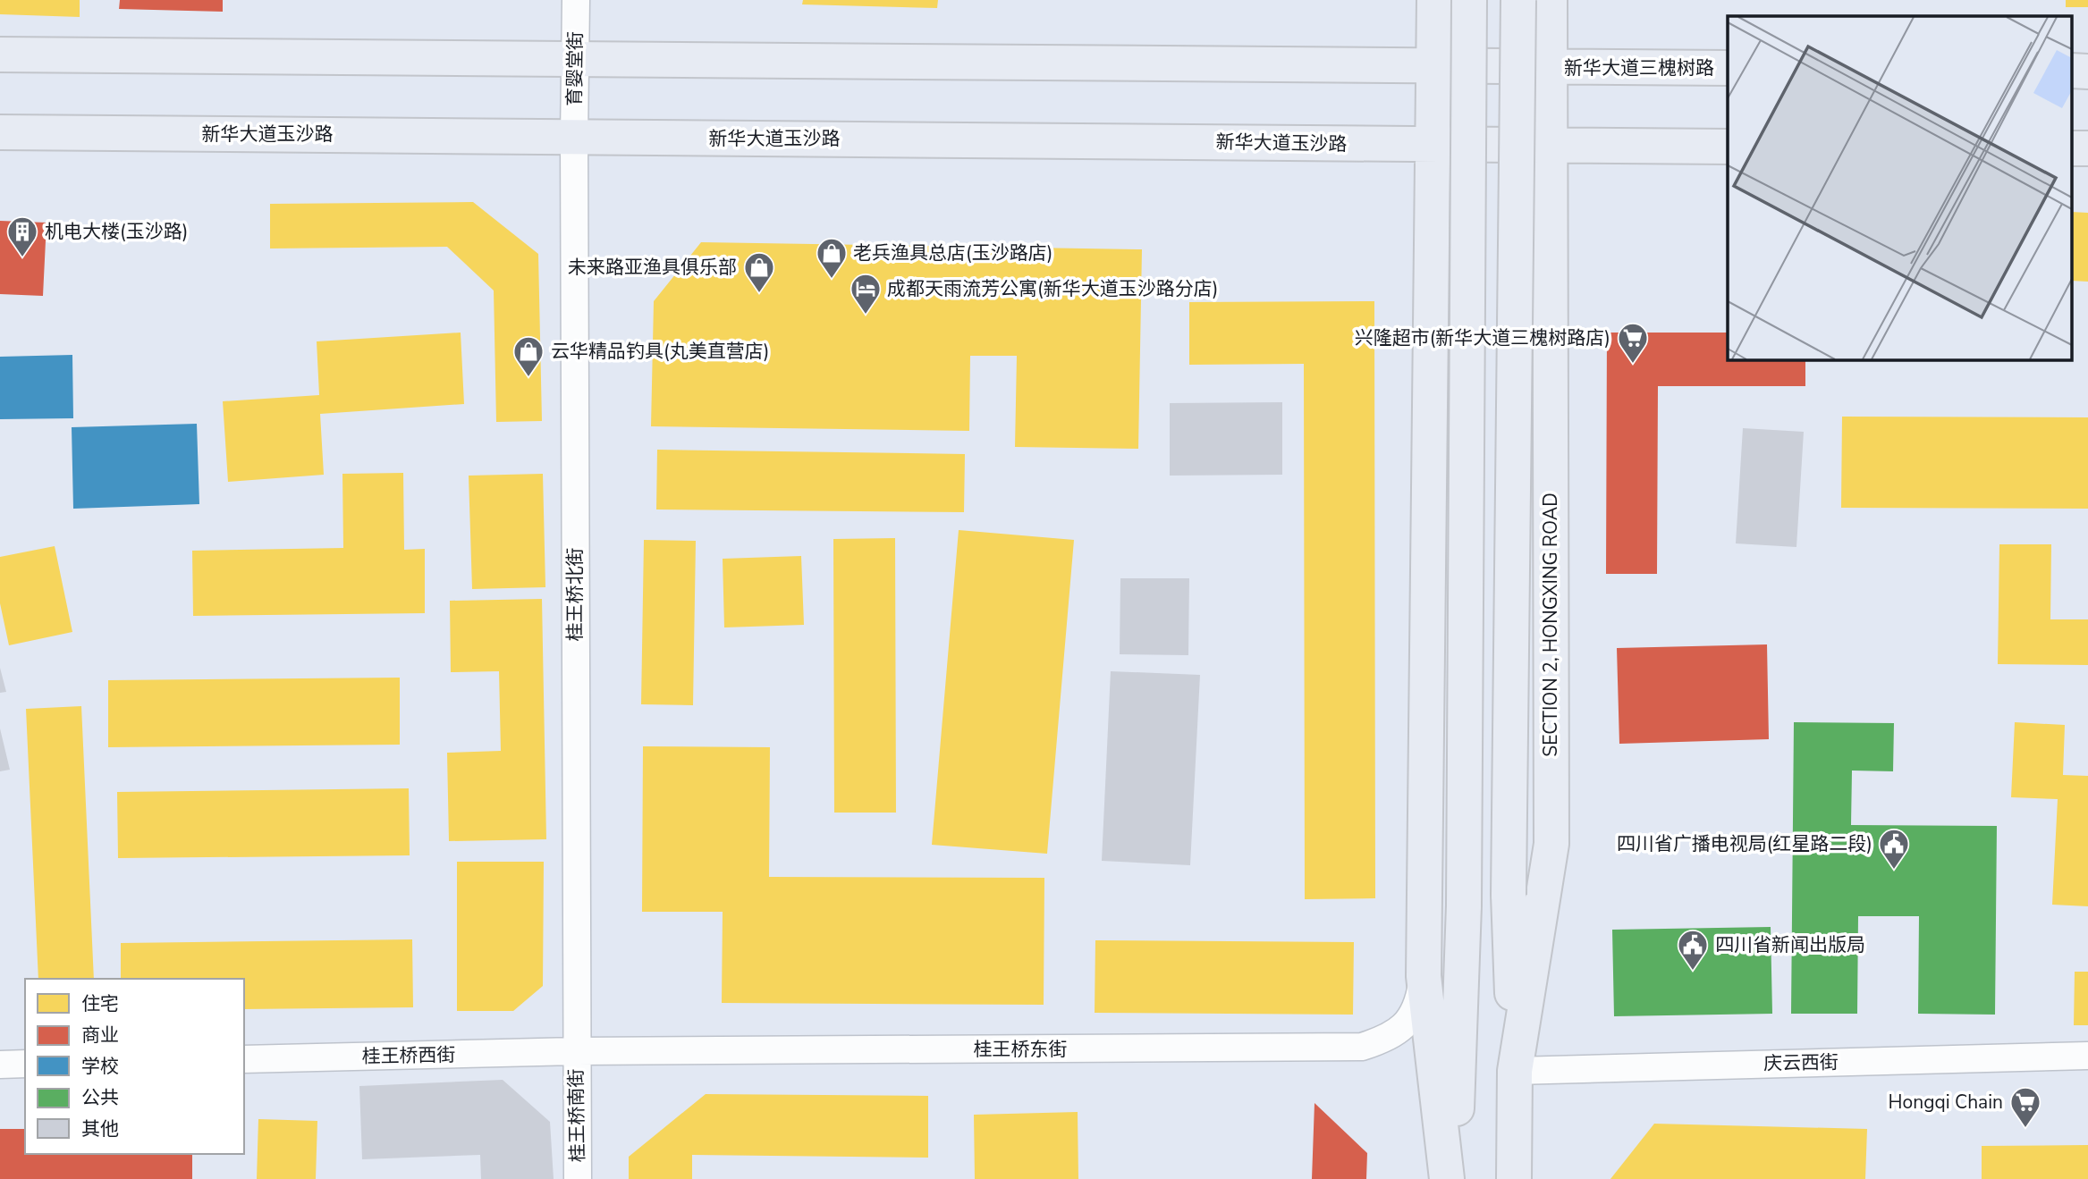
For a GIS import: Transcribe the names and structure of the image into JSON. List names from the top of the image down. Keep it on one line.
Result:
{"streets":{"main road":["新华大道三槐树路","新华大道玉沙路","SECTION 2, HONGXING ROAD"],"street":["育婴堂街","桂王桥北街","桂王桥东街","桂王桥西街","庆云西街","桂王桥南街"]},"crossings":[["新华大道三槐树路","SECTION 2, HONGXING ROAD"],["育婴堂街","新华大道玉沙路"],["育婴堂街","桂王桥北街"],["新华大道玉沙路","桂王桥北街"],["新华大道玉沙路","SECTION 2, HONGXING ROAD"],["桂王桥北街","桂王桥东街"],["桂王桥北街","桂王桥西街"],["桂王桥北街","桂王桥南街"],["SECTION 2, HONGXING ROAD","庆云西街"],["桂王桥东街","桂王桥西街"],["桂王桥东街","桂王桥南街"],["桂王桥西街","桂王桥南街"]],"places":{"building":["机电大楼(玉沙路)"],"shop":["老兵渔具总店(玉沙路店)","未来路亚渔具俱乐部","云华精品钓具(丸美直营店)"],"hotel":["成都天雨流芳公寓(新华大道玉沙路分店)"],"supermarket":["兴隆超市(新华大道三槐树路店)","Hongqi Chain"],"public building":["四川省广播电视局(红星路二段)","四川省新闻出版局"]},"legend":["住宅","商业","学校","公共","其他"]}
